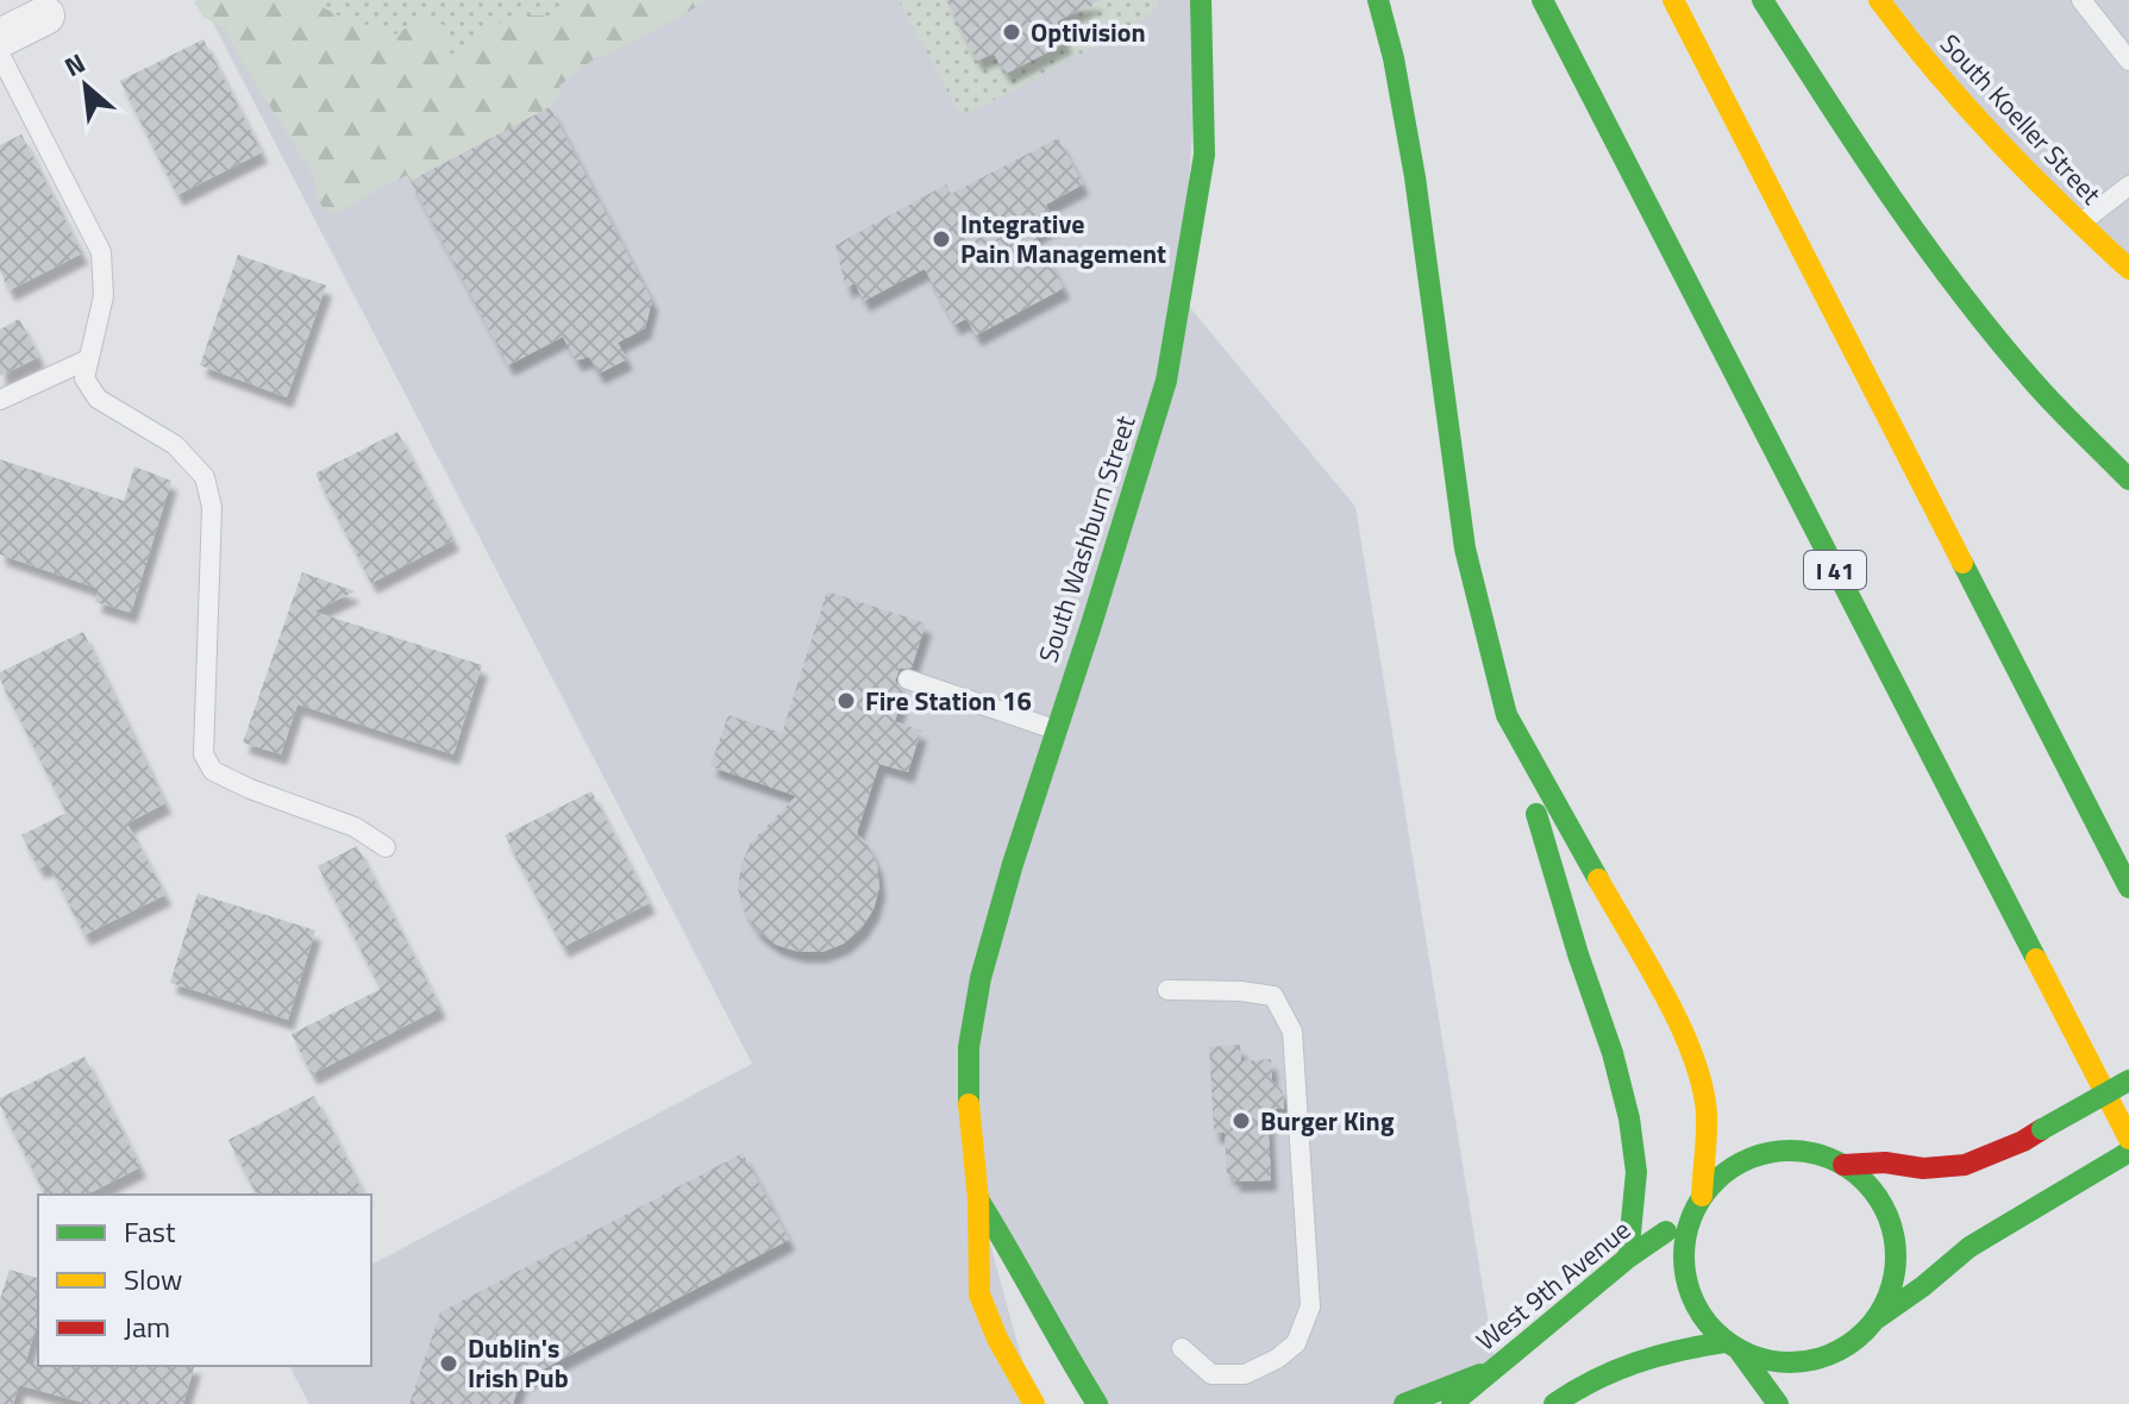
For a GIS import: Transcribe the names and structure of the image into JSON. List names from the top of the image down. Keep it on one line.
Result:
{"streets":{"main road":["South Koeller Street","South Washburn Street","I 41","West 9th Avenue"]},"places":["Optivision","Integrative Pain Management","Fire Station 16","Burger King","Dublin's Irish Pub"],"legend":["Fast","Slow","Jam"],"north":"top left"}
